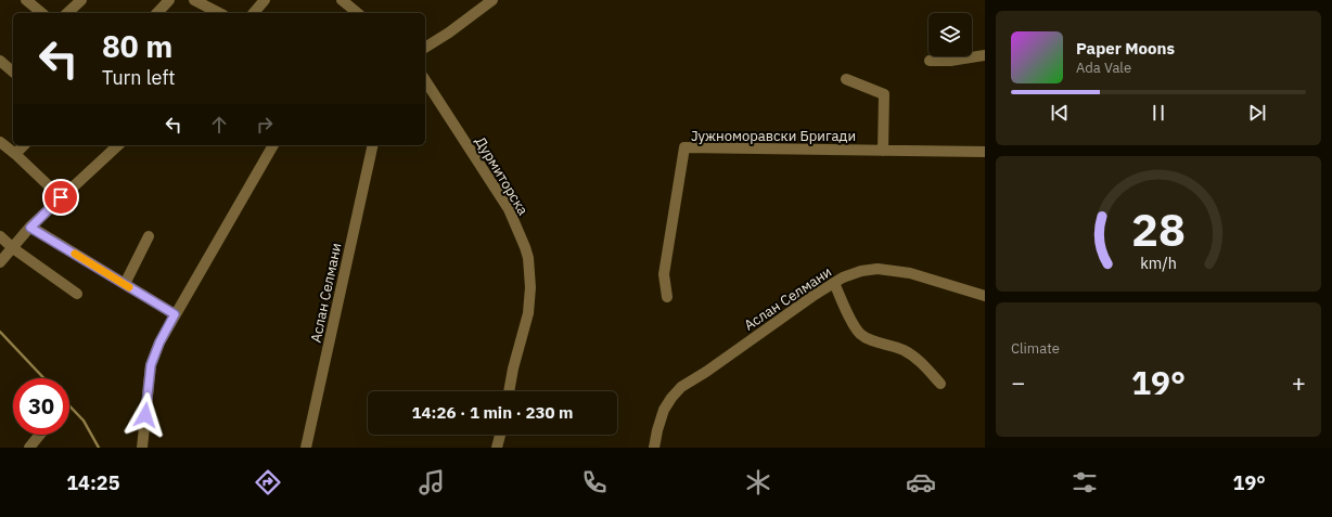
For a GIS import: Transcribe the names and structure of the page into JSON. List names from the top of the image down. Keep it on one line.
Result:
{"streets":{"street":["Јужноморавски Бригади","Дурмиторска","Аслан Селмани"]},"page":{"turn":["80 m","Turn left"],"song":["Paper Moons","Ada Vale"],"tile":"Climate","heat":["−","19°","+"],"limit":"30","trip":"14:26 · 1 min · 230 m","tabs":["14:25","19°"],"gauge":["28","km/h"]}}
